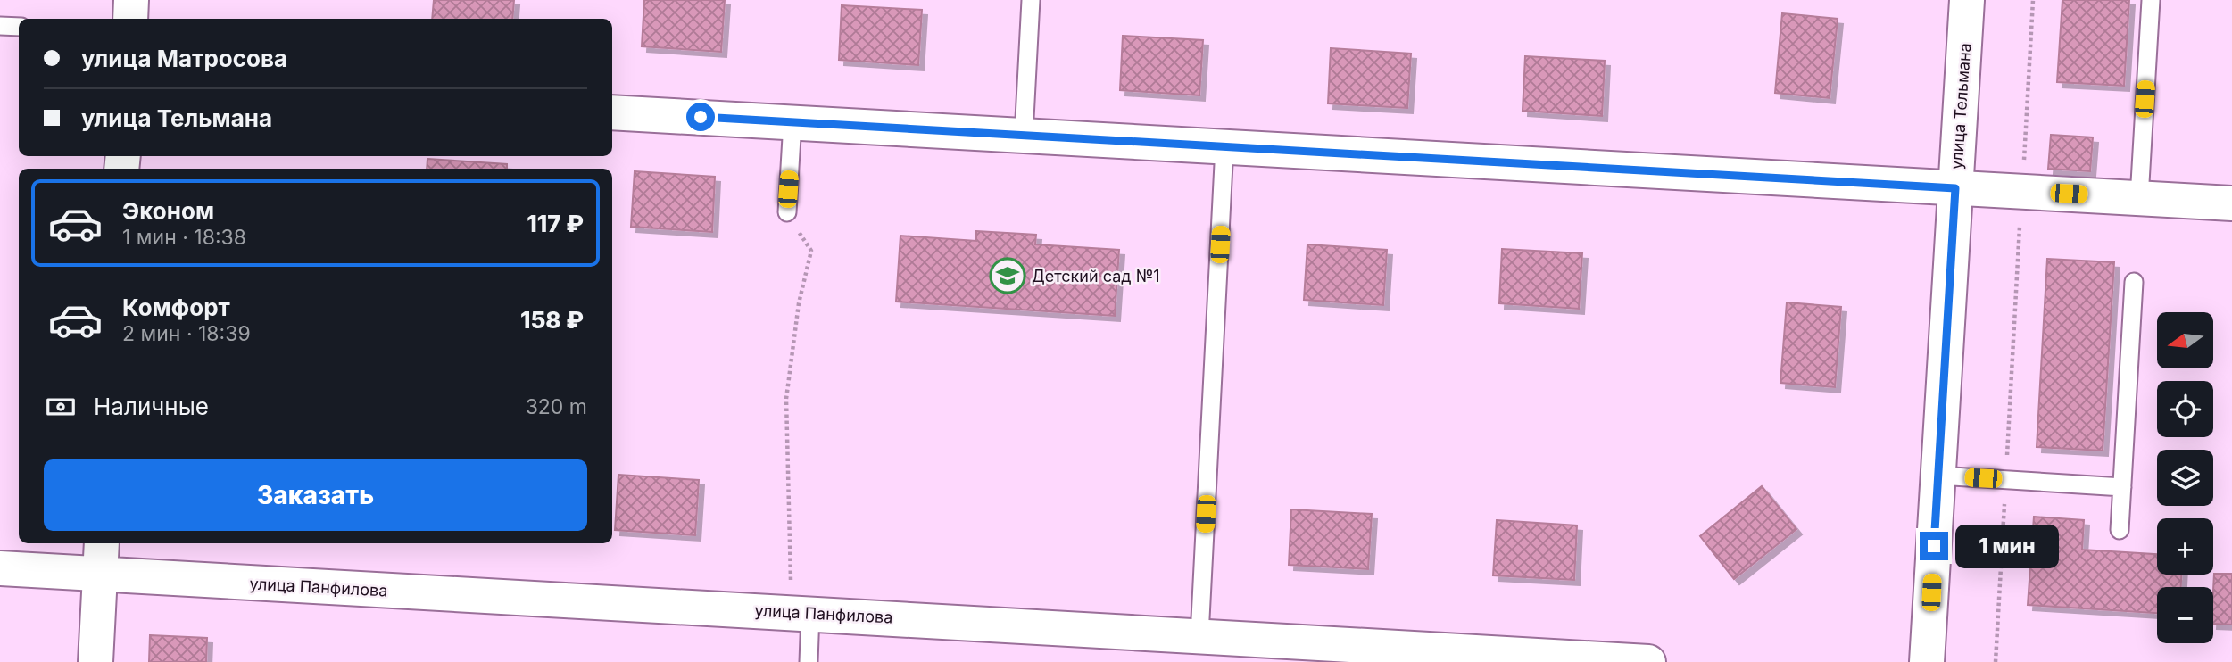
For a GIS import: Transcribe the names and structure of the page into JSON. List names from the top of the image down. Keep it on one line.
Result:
{"streets":{"street":["улица Тельмана","улица Панфилова"]},"places":{"school or university":["Детский сад №1"]},"north":"left","page":{"banner":["улица Матросова","улица Тельмана"],"list":[{"name":"Эконом","note":"1 мин · 18:38","value":"117 ₽"},{"name":"Комфорт","note":"2 мин · 18:39","value":"158 ₽"}],"map_buttons":["+","−"],"pay":["Наличные","320 m"],"buttons":"Заказать","bubble":"1 мин"}}
